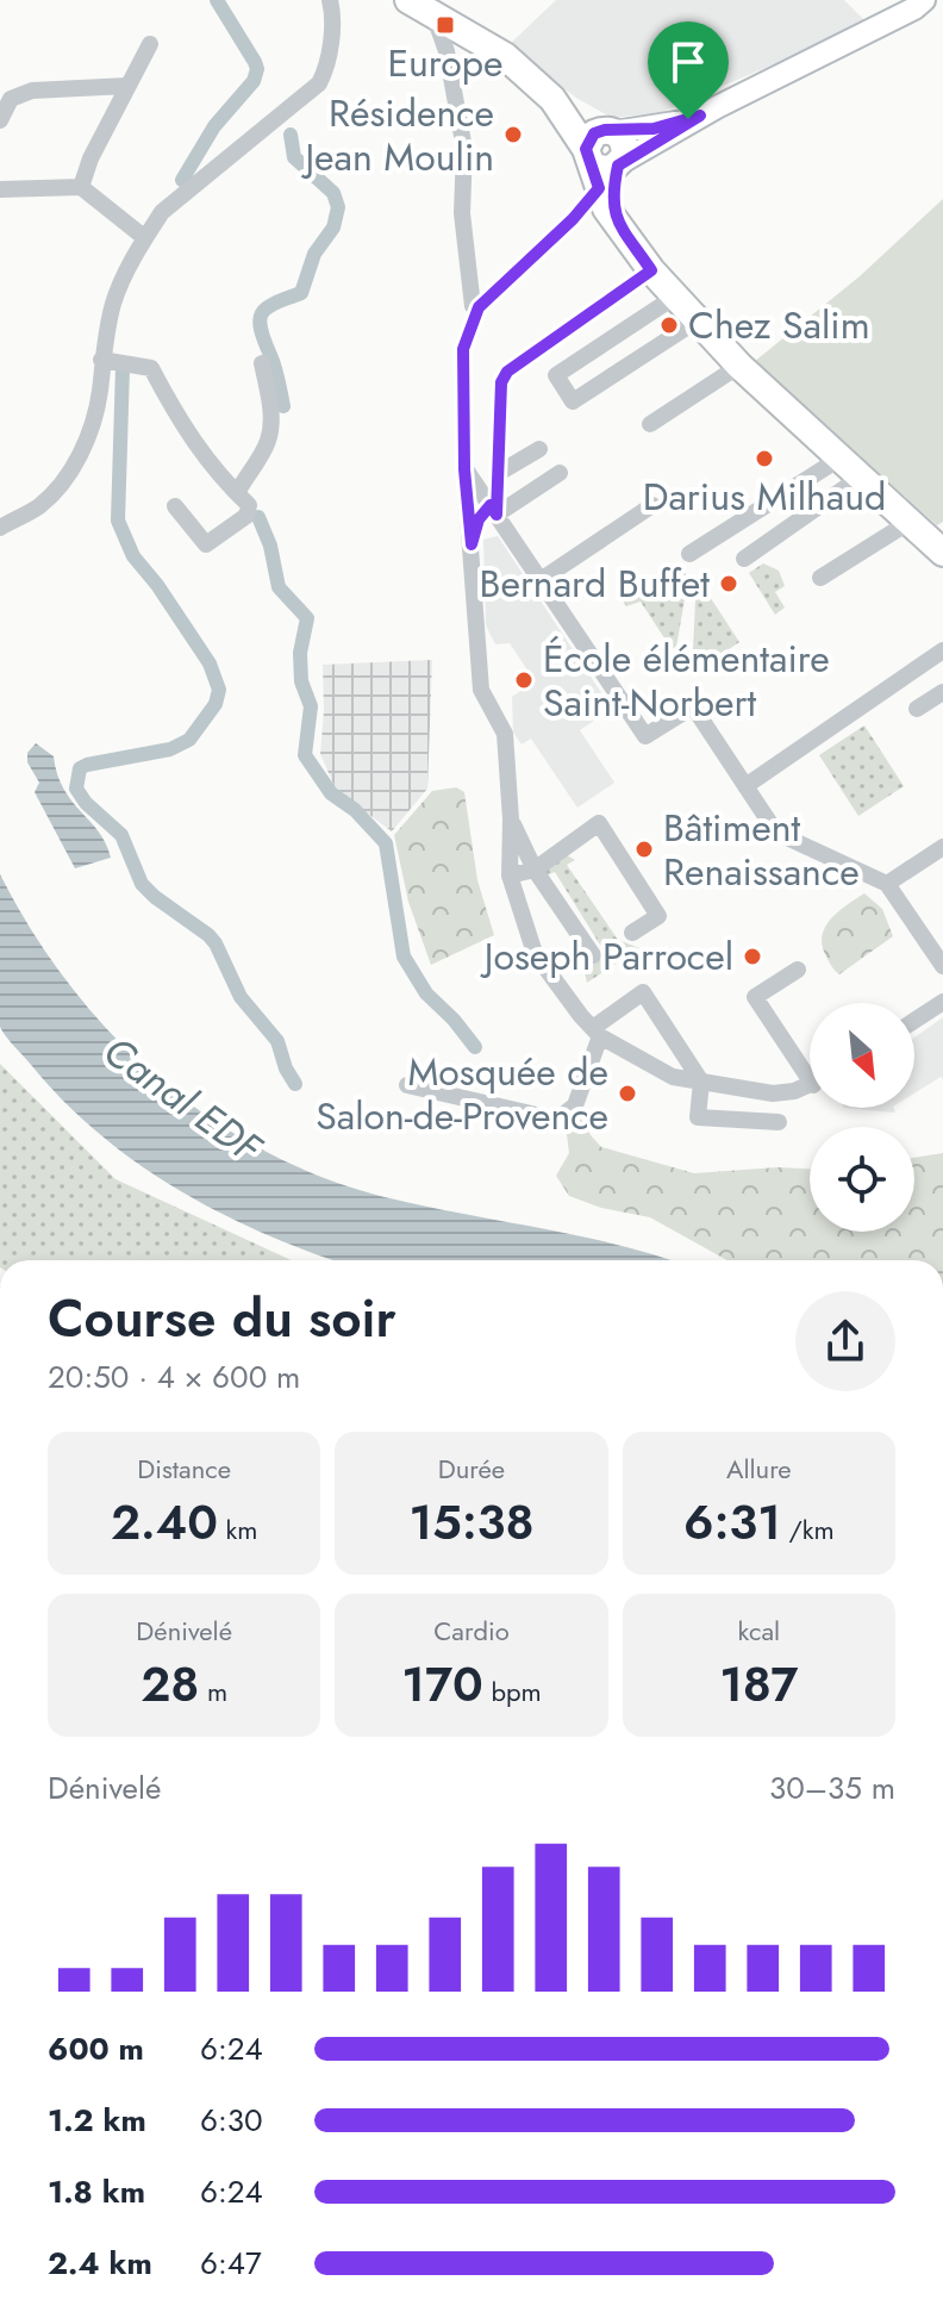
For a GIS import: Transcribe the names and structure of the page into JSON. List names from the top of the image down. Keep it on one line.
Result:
{"water":["Canal EDF"],"places":{"transit":["Europe"],"other":["Résidence Jean Moulin","Chez Salim","Darius Milhaud","Bernard Buffet","École élémentaire Saint-Norbert","Bâtiment Renaissance","Joseph Parrocel","Mosquée de Salon-de-Provence"]},"north":"bottom right","page":{"heading":["Course du soir","20:50 · 4 × 600 m"],"stats":[["Distance","2.40 km"],["Durée","15:38"],["Allure","6:31 /km"],["Dénivelé","28 m"],["Cardio","170 bpm"],["kcal","187"]],"chart":["Dénivelé","30–35 m"],"list":[{"name":"600 m","note":"6:24"},{"name":"1.2 km","note":"6:30"},{"name":"1.8 km","note":"6:24"},{"name":"2.4 km","note":"6:47"}]}}
